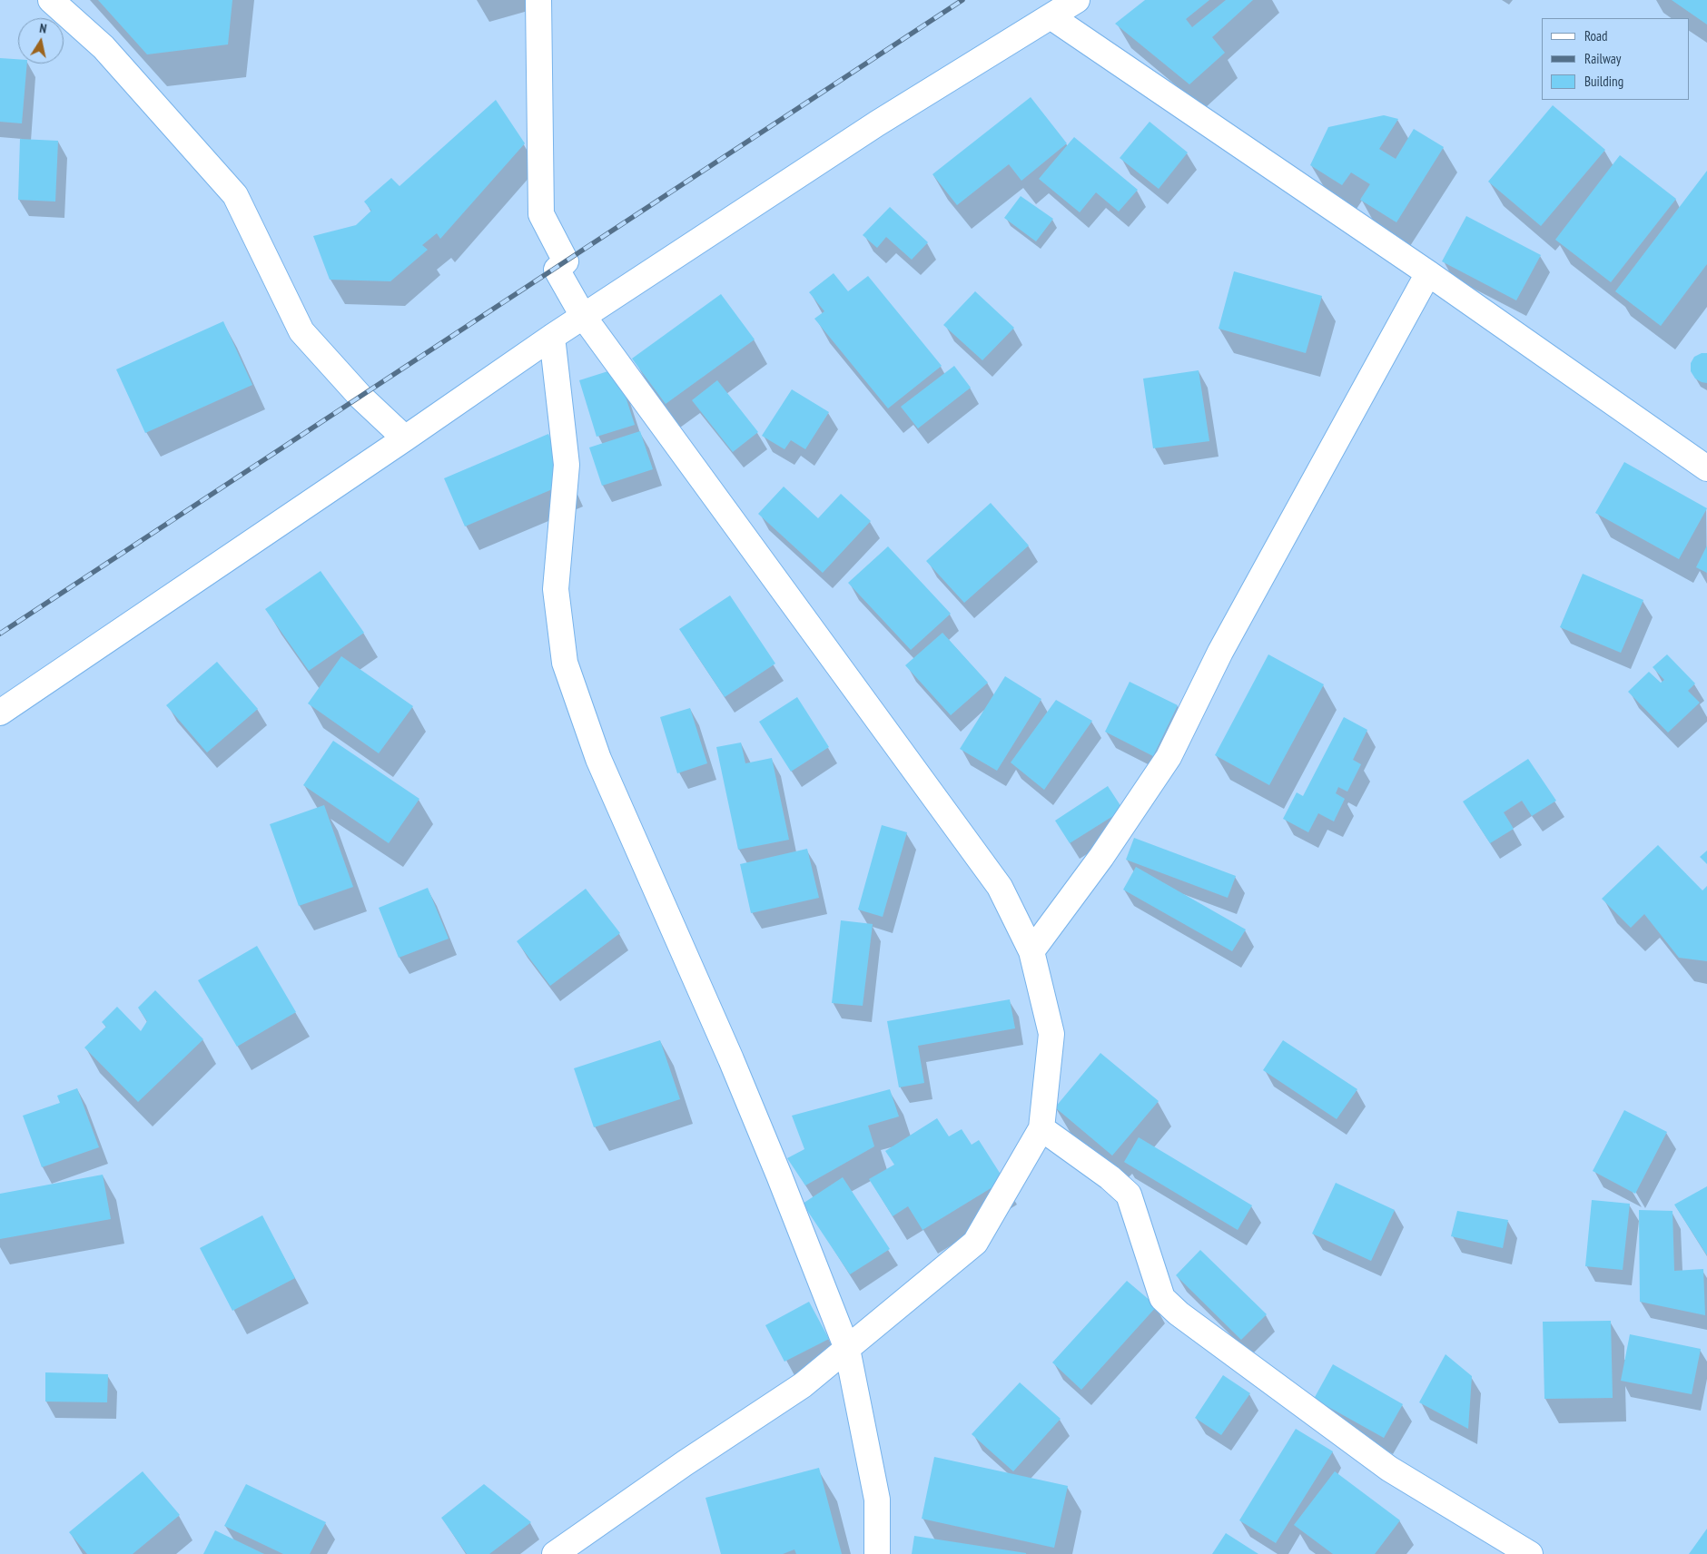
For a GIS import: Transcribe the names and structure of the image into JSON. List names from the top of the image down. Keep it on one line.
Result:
{"legend":["Road","Railway","Building"],"north":"top"}
